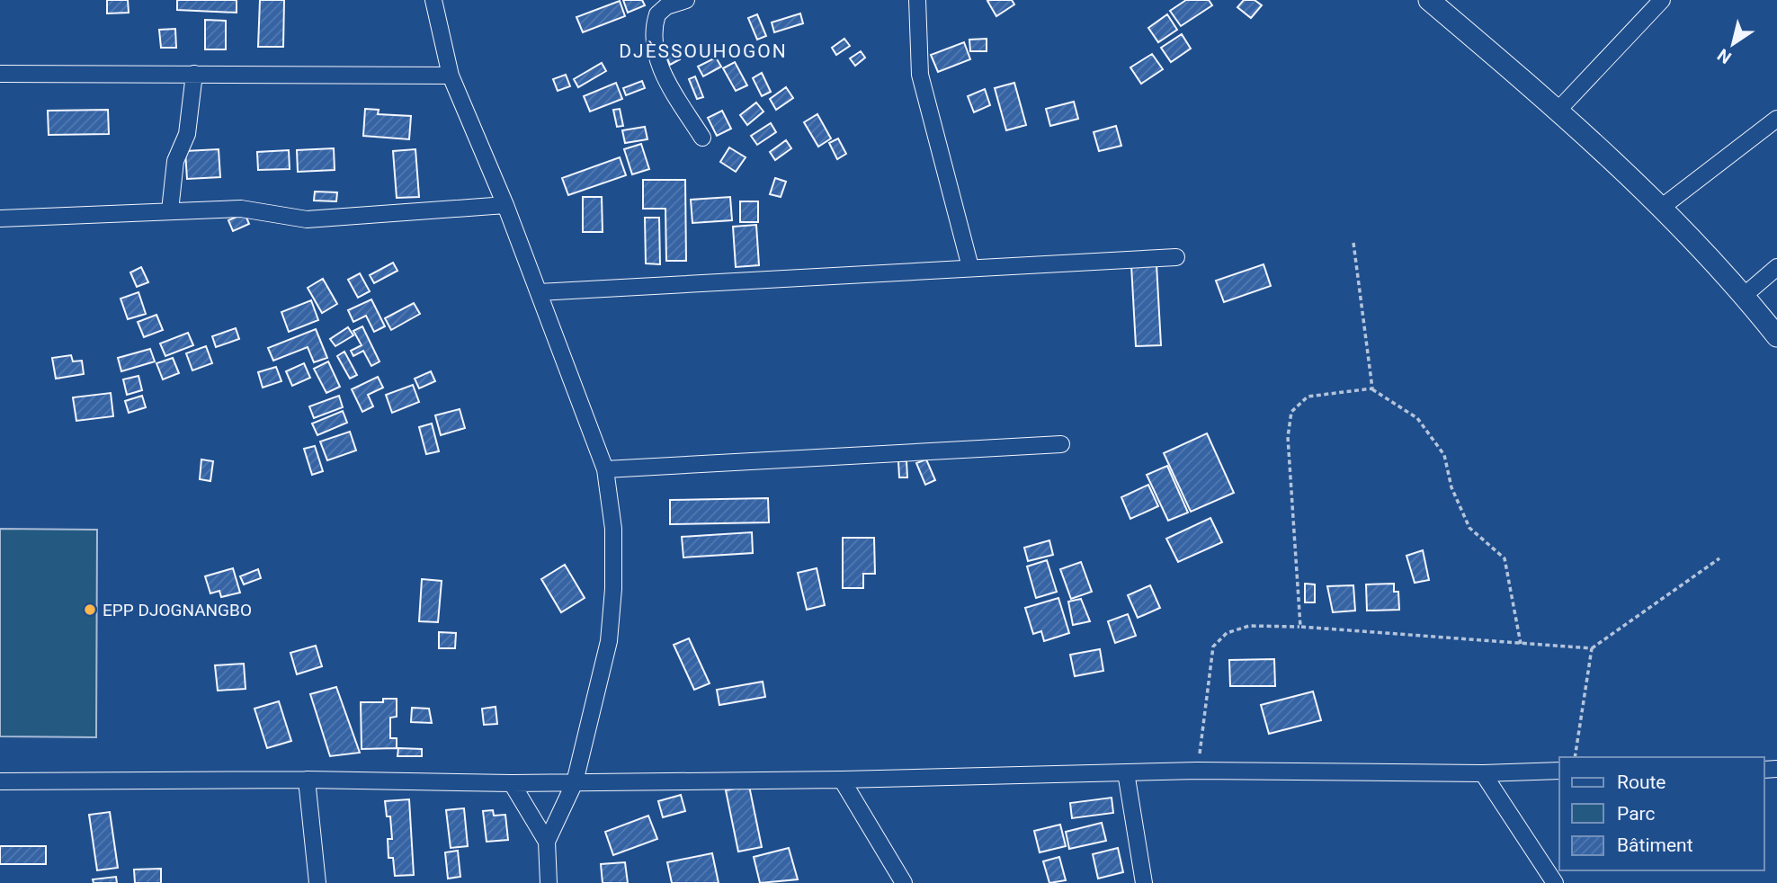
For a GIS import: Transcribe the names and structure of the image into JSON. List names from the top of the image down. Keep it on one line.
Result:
{"districts":["DJÈSSOUHOGON"],"places":["EPP DJOGNANGBO"],"legend":["Route","Parc","Bâtiment"],"north":"bottom left"}
